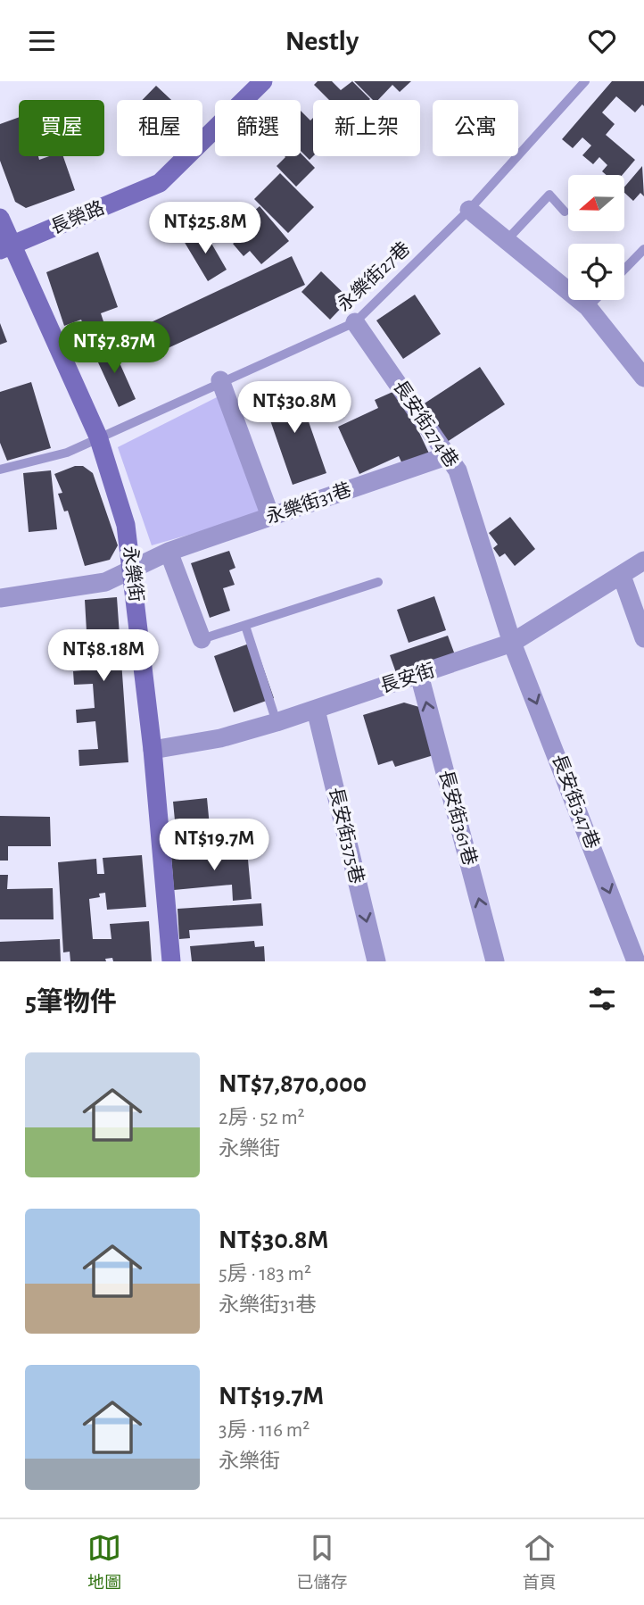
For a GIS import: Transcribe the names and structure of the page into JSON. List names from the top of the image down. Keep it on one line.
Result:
{"streets":{"street":["長榮路","長安街274巷","永樂街31巷","永樂街","長安街","長安街347巷","長安街361巷","長安街375巷"],"lane":["永樂街27巷"]},"crossings":[["長榮路","永樂街"],["永樂街27巷","長安街274巷"],["永樂街27巷","永樂街"],["長安街274巷","永樂街31巷"],["長安街274巷","長安街"],["長安街274巷","長安街347巷"],["永樂街31巷","永樂街"],["永樂街","長安街"],["長安街","長安街347巷"],["長安街","長安街361巷"],["長安街","長安街375巷"]],"one_way":["長安街347巷","長安街361巷","長安街375巷"],"north":"left","page":{"header":"Nestly","chip":["買屋","租屋","篩選","新上架","公寓"],"price":["NT$25.8M","NT$7.87M","NT$30.8M","NT$8.18M","NT$19.7M"],"heading":"5筆物件","list":[{"name":"NT$7,870,000","note":"2房 · 52 m² · 永樂街"},{"name":"NT$30.8M","note":"5房 · 183 m² · 永樂街31巷"},{"name":"NT$19.7M","note":"3房 · 116 m² · 永樂街"}],"tabs":["地圖","已儲存","首頁"]}}
